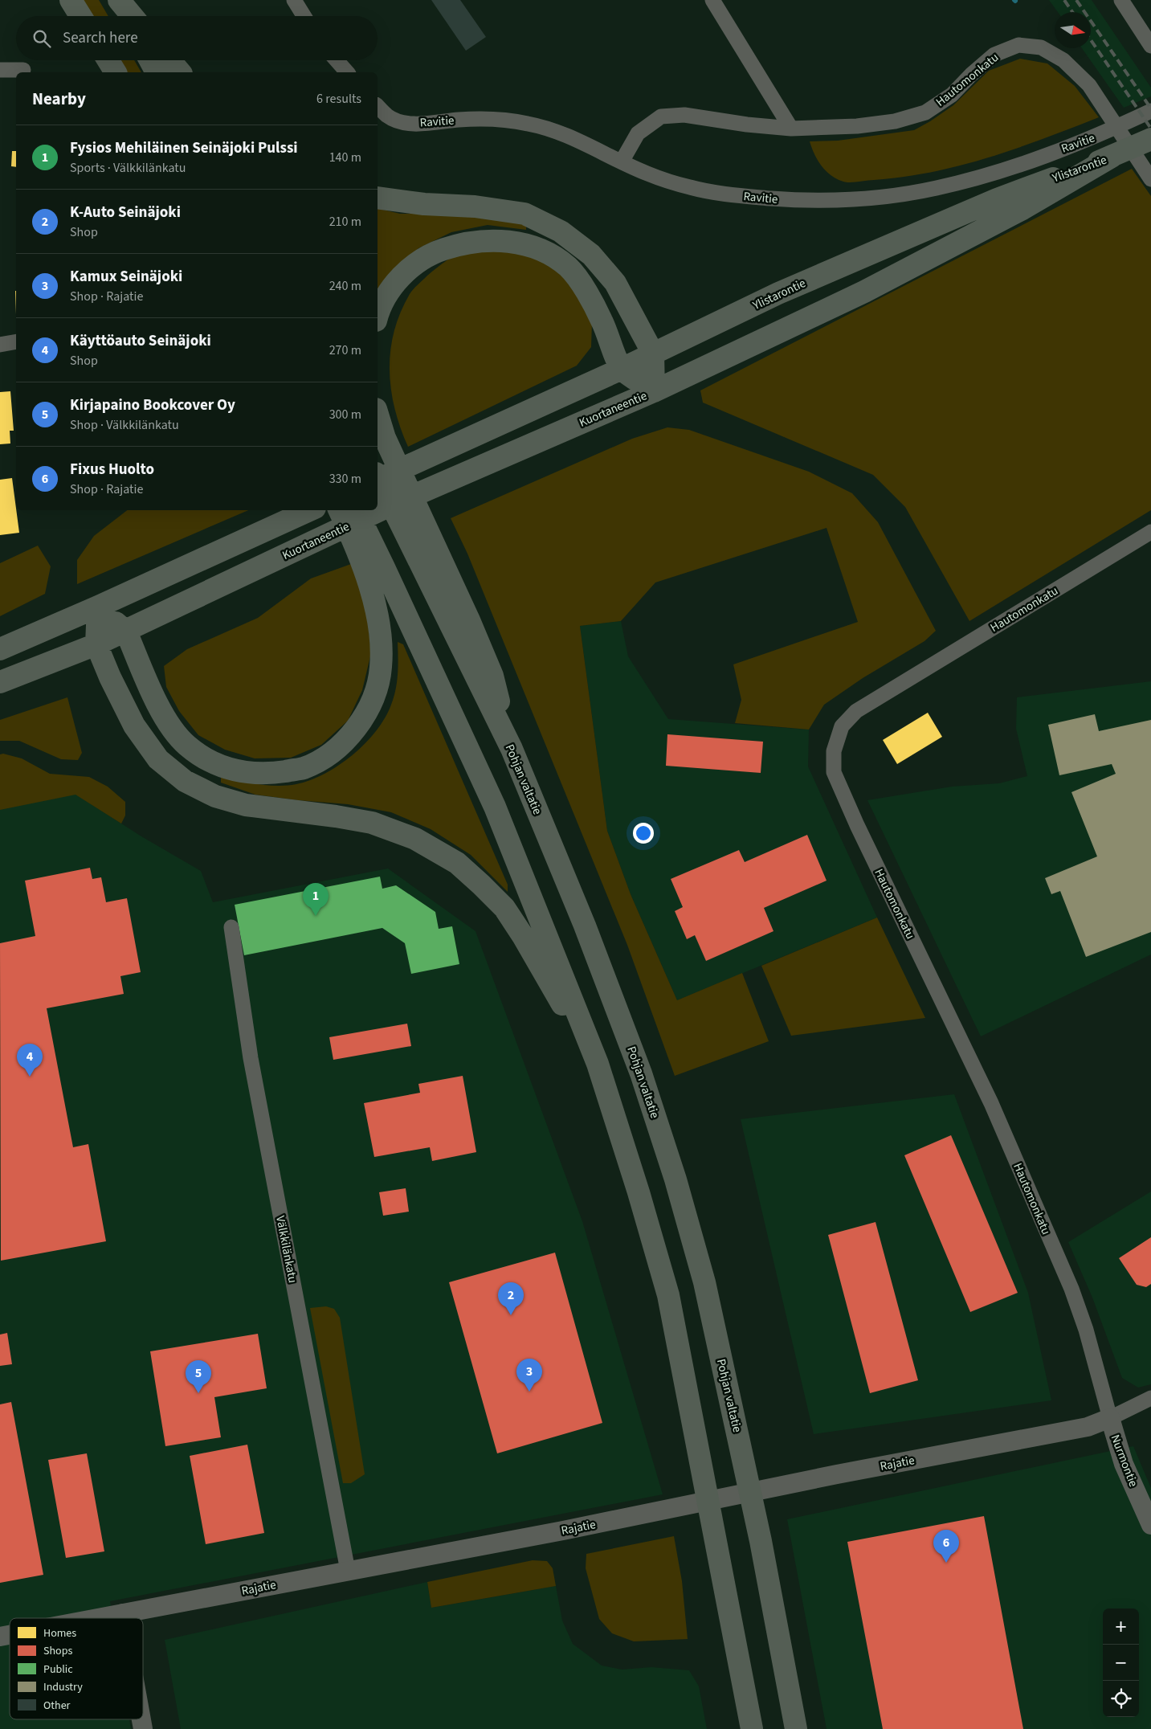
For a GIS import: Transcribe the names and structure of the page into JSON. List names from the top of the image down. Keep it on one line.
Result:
{"streets":{"highway":["Ylistarontie","Kuortaneentie","Pohjan valtatie"],"street":["Hautomonkatu","Ravitie","Välkkilänkatu","Nurmontie","Rajatie"]},"crossings":[["Hautomonkatu","Ravitie"],["Hautomonkatu","Nurmontie"],["Hautomonkatu","Rajatie"],["Ylistarontie","Kuortaneentie"],["Välkkilänkatu","Rajatie"],["Nurmontie","Rajatie"]],"legend":["Homes","Shops","Public","Industry","Other"],"north":"right","page":{"search":"Search here","heading":["Nearby","6 results"],"list":[{"mark":"1","name":"Fysios Mehiläinen Seinäjoki Pulssi","note":"Sports · Välkkilänkatu","value":"140 m"},{"mark":"2","name":"K-Auto Seinäjoki","note":"Shop","value":"210 m"},{"mark":"3","name":"Kamux Seinäjoki","note":"Shop · Rajatie","value":"240 m"},{"mark":"4","name":"Käyttöauto Seinäjoki","note":"Shop","value":"270 m"},{"mark":"5","name":"Kirjapaino Bookcover Oy","note":"Shop · Välkkilänkatu","value":"300 m"},{"mark":"6","name":"Fixus Huolto","note":"Shop · Rajatie","value":"330 m"}],"pins":["1","4","2","3","5","6"],"map_buttons":["+","−"]}}
